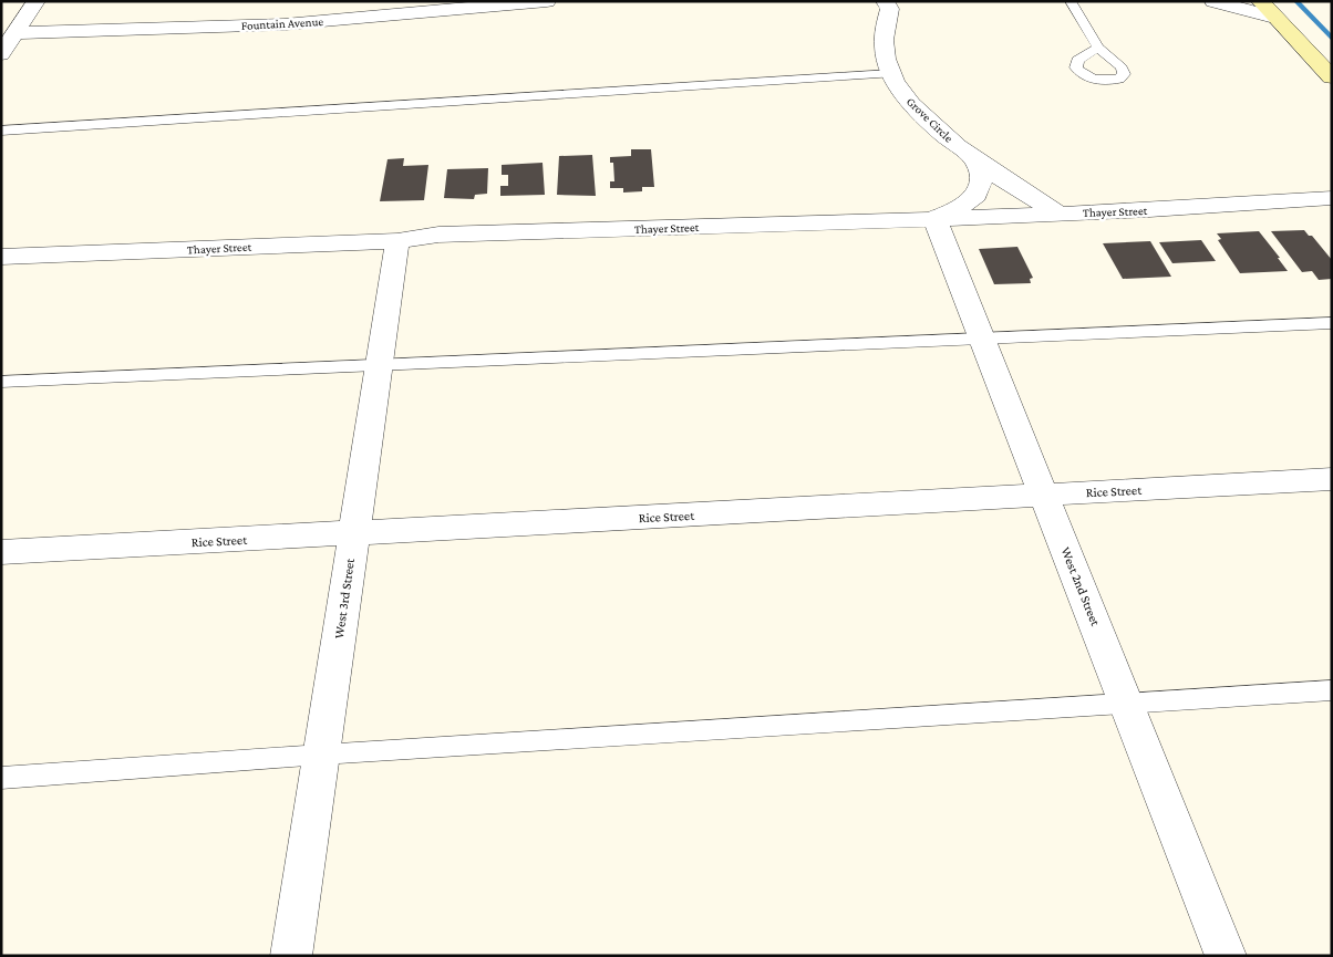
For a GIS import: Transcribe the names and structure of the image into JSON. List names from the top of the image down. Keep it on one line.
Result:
{"streets":{"street":["Fountain Avenue","Grove Circle","Thayer Street","Rice Street","West 2nd Street","West 3rd Street"]},"crossings":[["Grove Circle","Thayer Street"],["Thayer Street","West 2nd Street"],["Thayer Street","West 3rd Street"],["Rice Street","West 2nd Street"],["Rice Street","West 3rd Street"]]}
